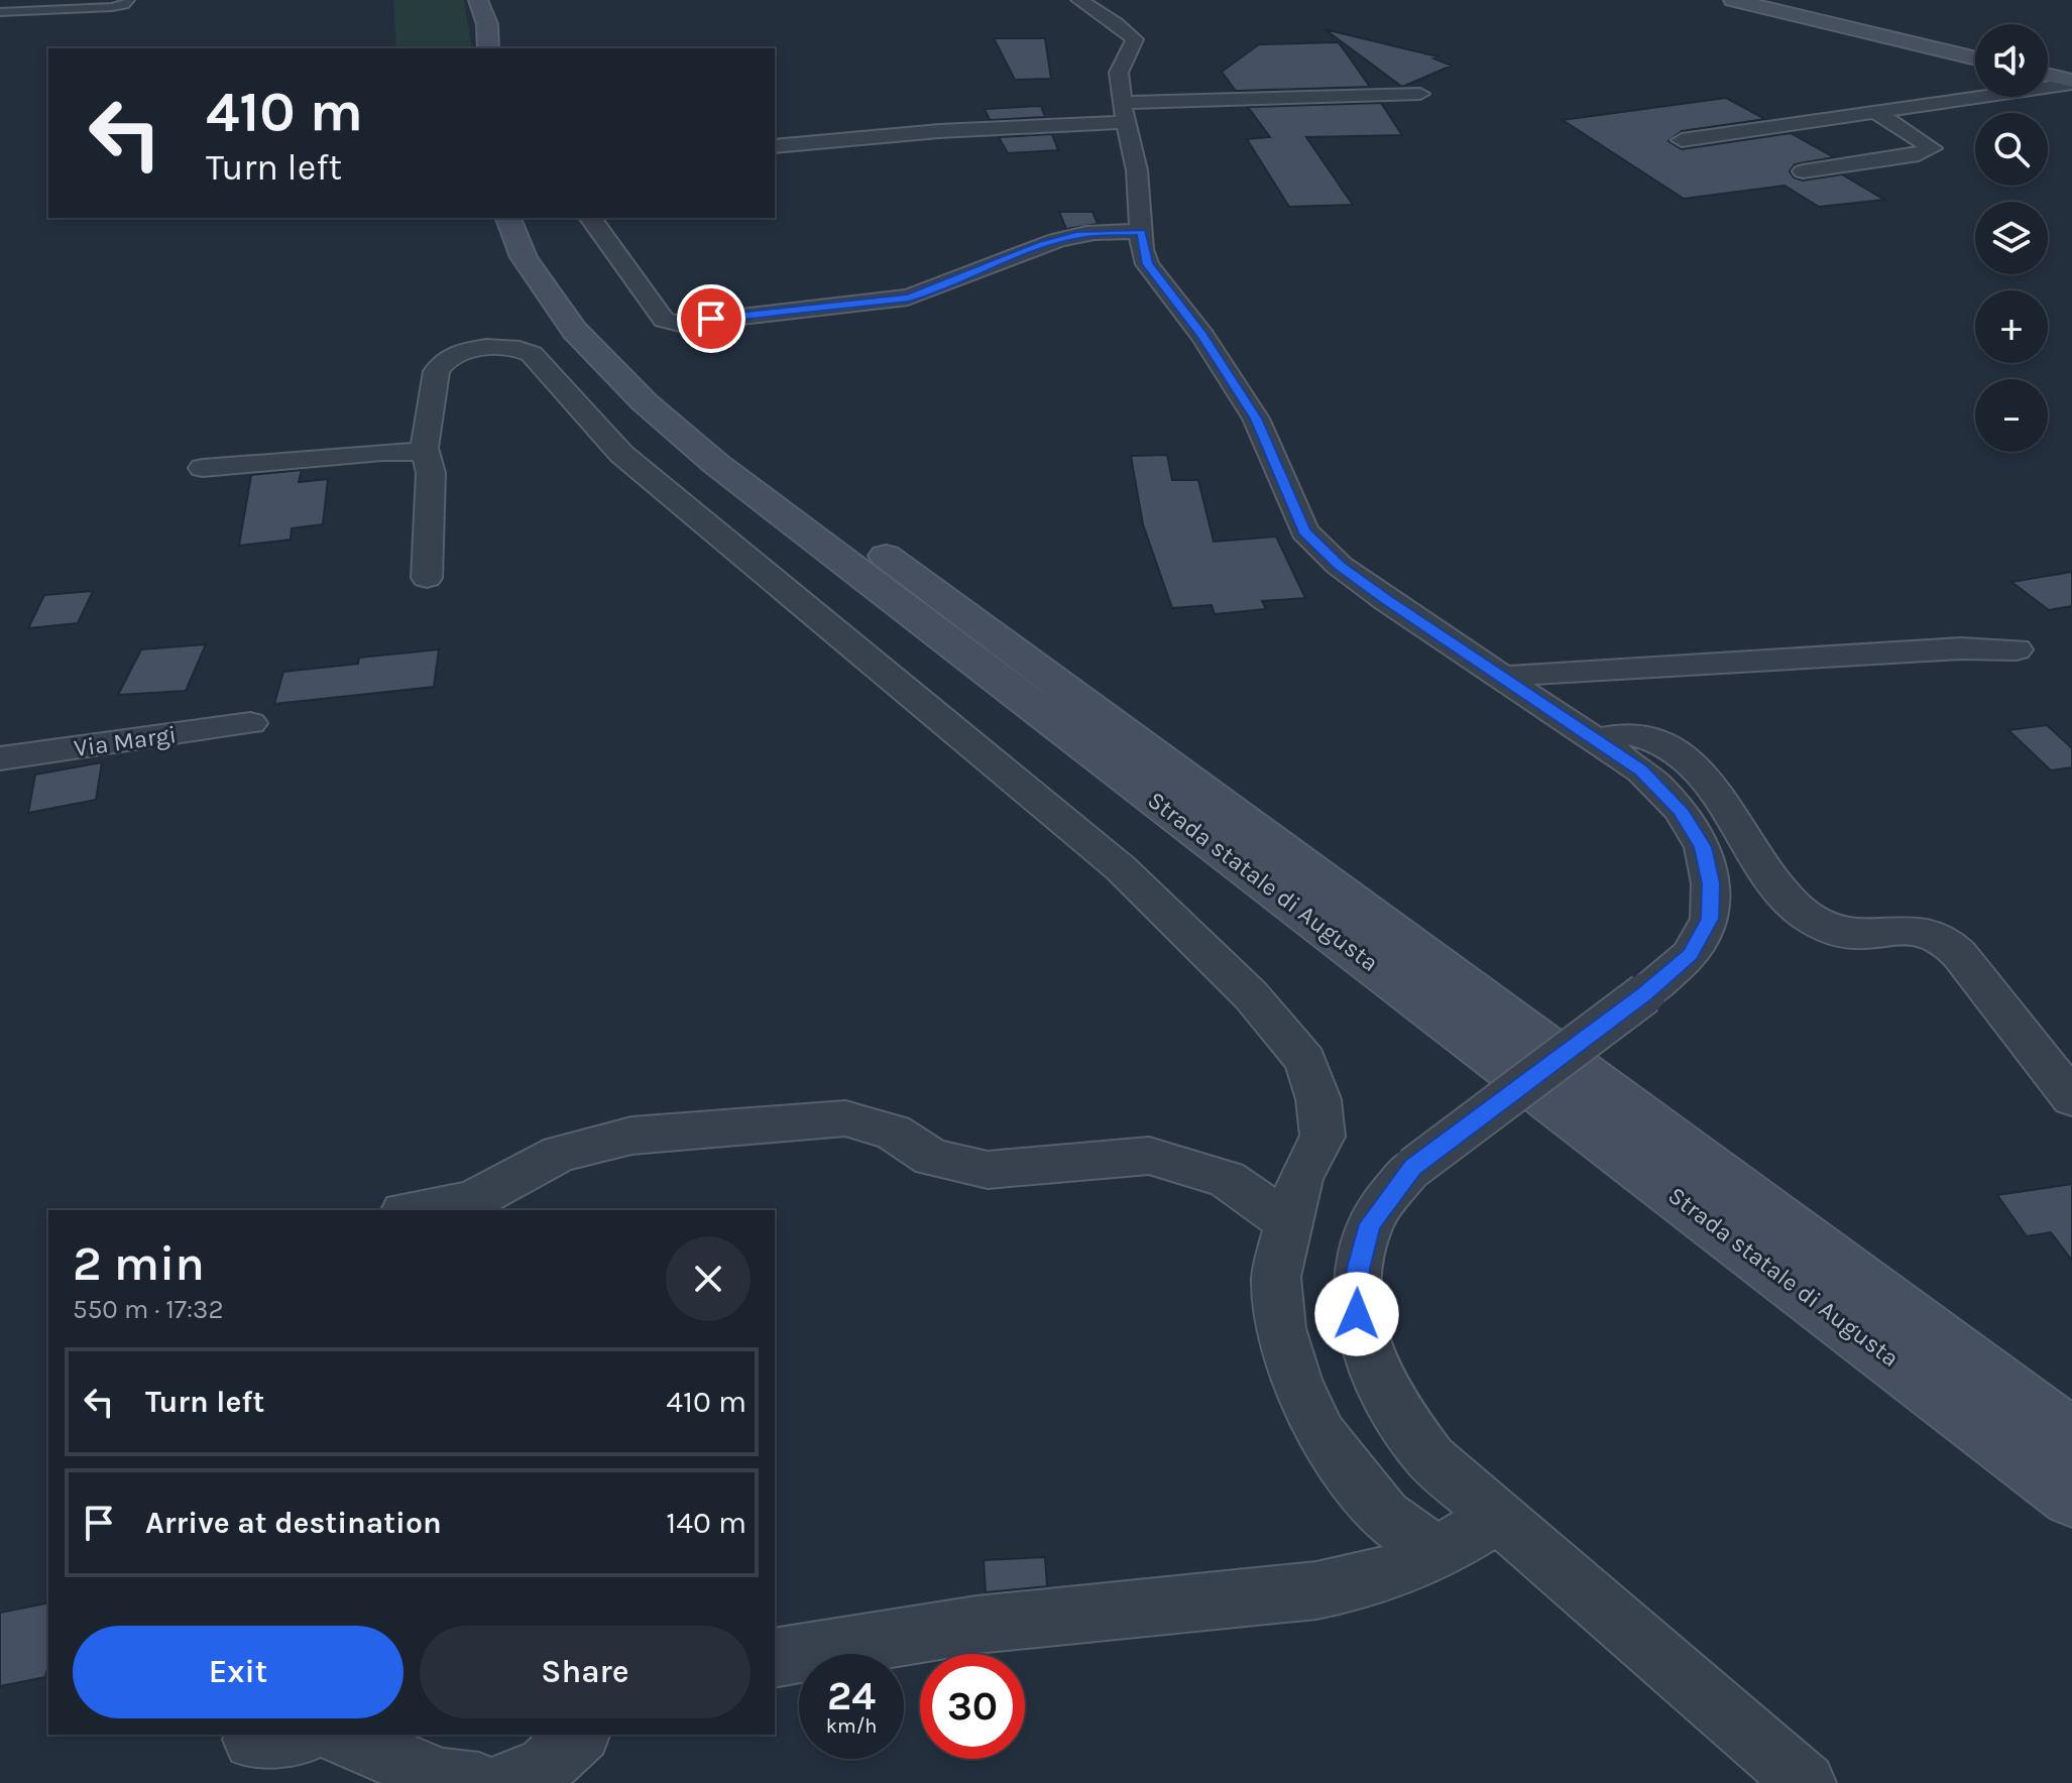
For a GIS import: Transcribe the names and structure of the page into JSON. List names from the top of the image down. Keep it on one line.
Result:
{"streets":{"main road":["Strada statale di Augusta"],"street":["Via Margi"]},"page":{"map_buttons":["+","−"],"turn":["410 m","Turn left"],"heading":["2 min","550 m · 17:32"],"list":[{"name":"Turn left","value":"410 m"},{"name":"Arrive at destination","value":"140 m"}],"buttons":["Exit","Share"],"speed":"24 km/h","limit":"30"}}
